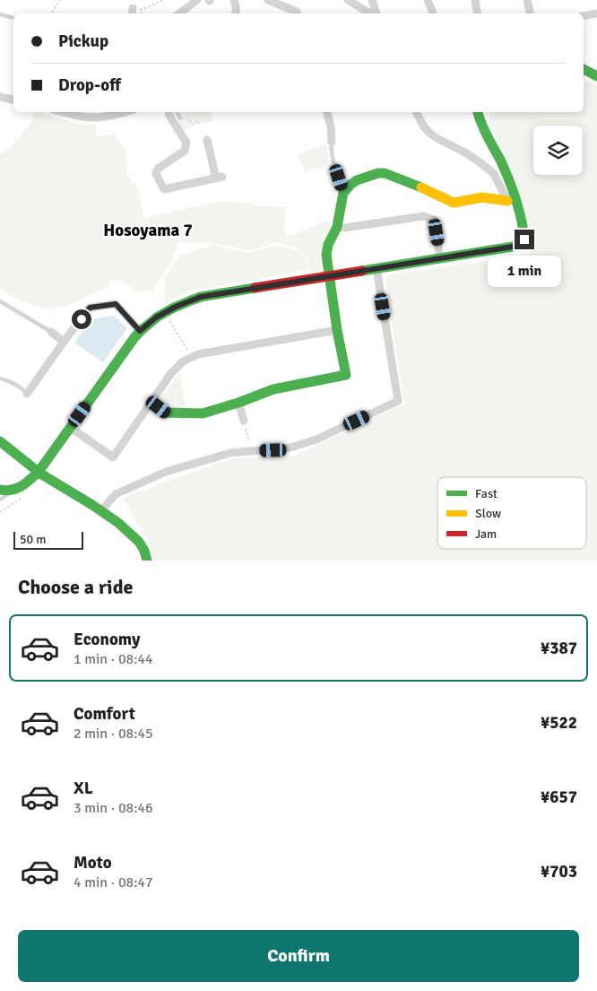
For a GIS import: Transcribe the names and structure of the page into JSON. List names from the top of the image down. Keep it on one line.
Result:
{"districts":["Hosoyama 7"],"legend":["Fast","Slow","Jam"],"scale_bar":"50 m","page":{"banner":["Pickup","Drop-off"],"bubble":"1 min","scale":"50 m","heading":"Choose a ride","list":[{"name":"Economy","note":"1 min · 08:44","value":"¥387"},{"name":"Comfort","note":"2 min · 08:45","value":"¥522"},{"name":"XL","note":"3 min · 08:46","value":"¥657"},{"name":"Moto","note":"4 min · 08:47","value":"¥703"}],"buttons":"Confirm"}}
